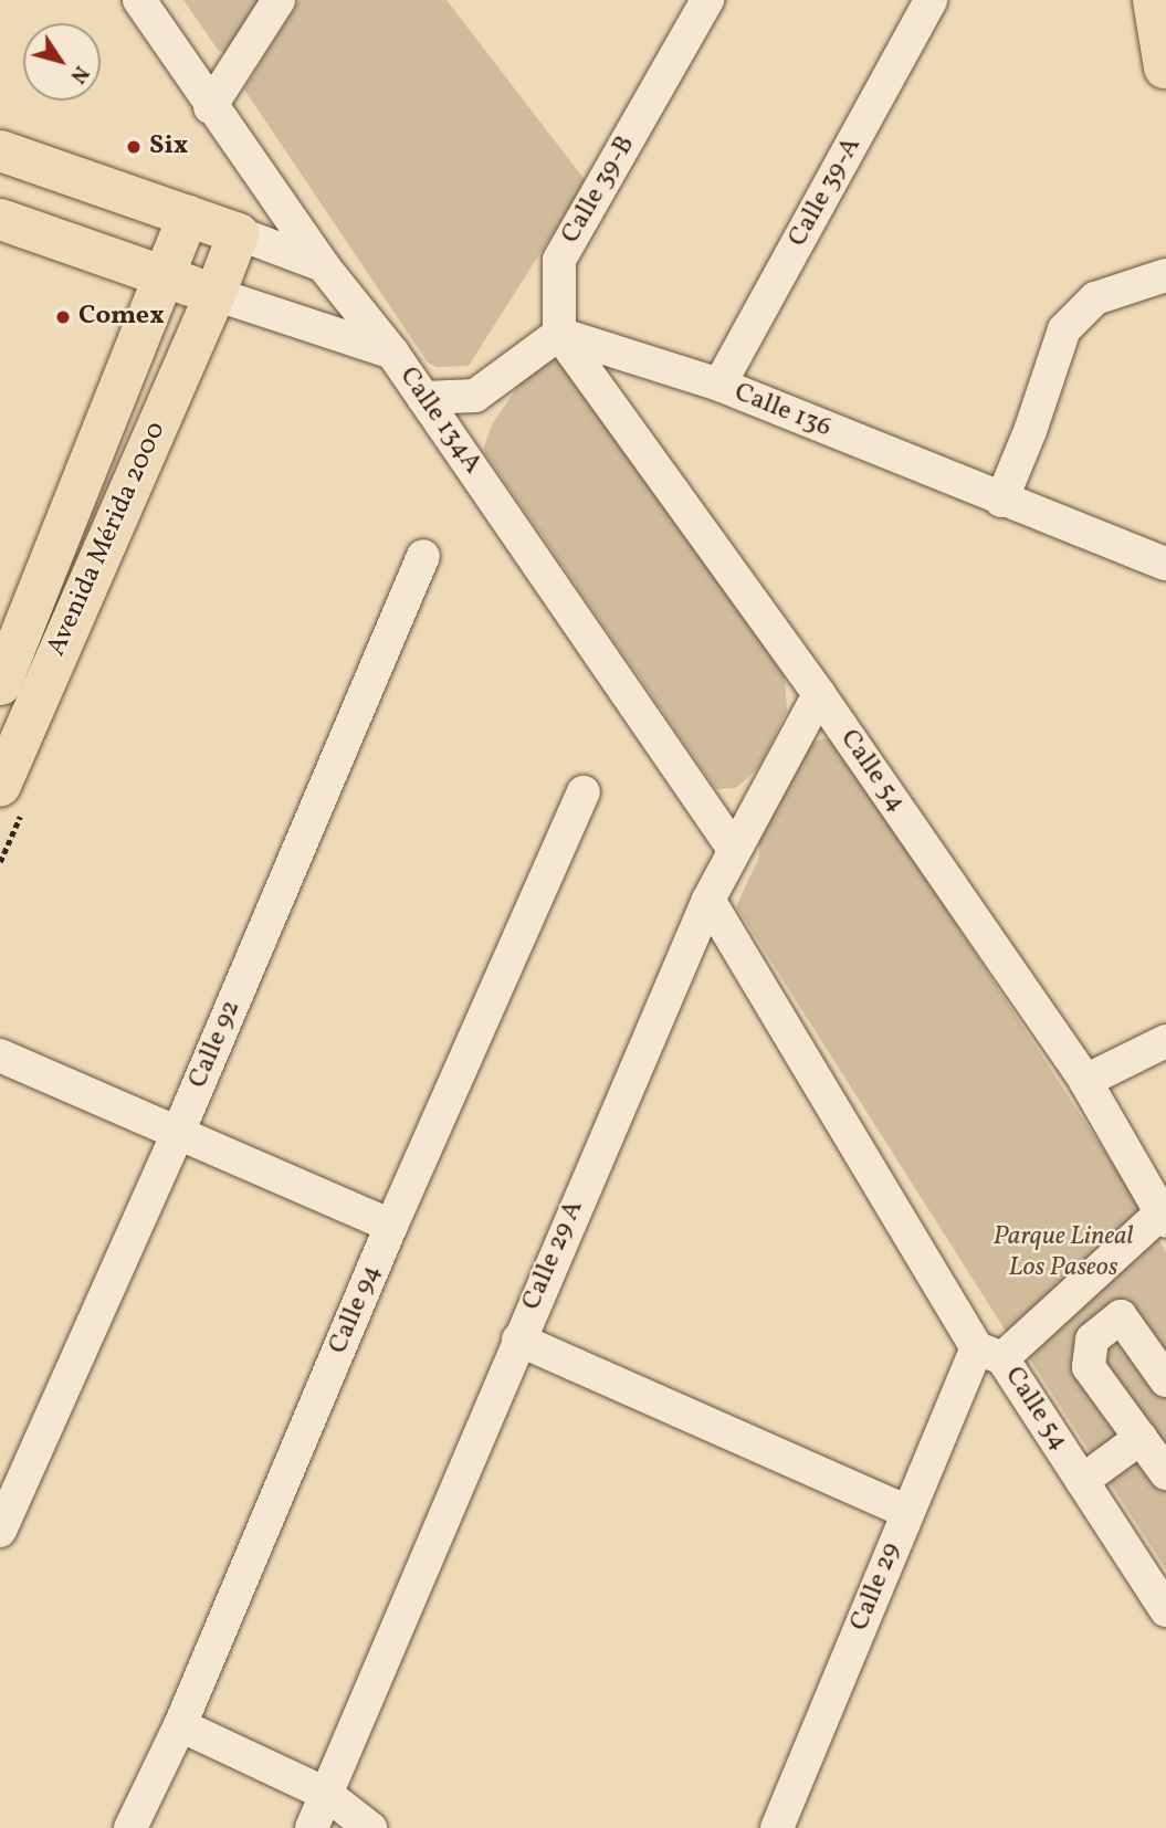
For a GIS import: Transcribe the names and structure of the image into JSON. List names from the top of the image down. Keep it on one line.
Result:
{"streets":{"main road":["Avenida Mérida 2000"],"street":["Calle 39-B","Calle 39-A","Calle 136","Calle 134A","Calle 54","Calle 92","Calle 29 A","Calle 94","Calle 29"]},"crossings":[["Calle 39-B","Calle 136"],["Calle 39-B","Calle 54"],["Calle 39-A","Calle 136"],["Calle 136","Calle 54"],["Calle 134A","Calle 29 A"],["Calle 54","Calle 29 A"],["Calle 54","Calle 29"]],"parks":["Parque Lineal Los Paseos"],"places":["Six","Comex"],"north":"bottom right"}
